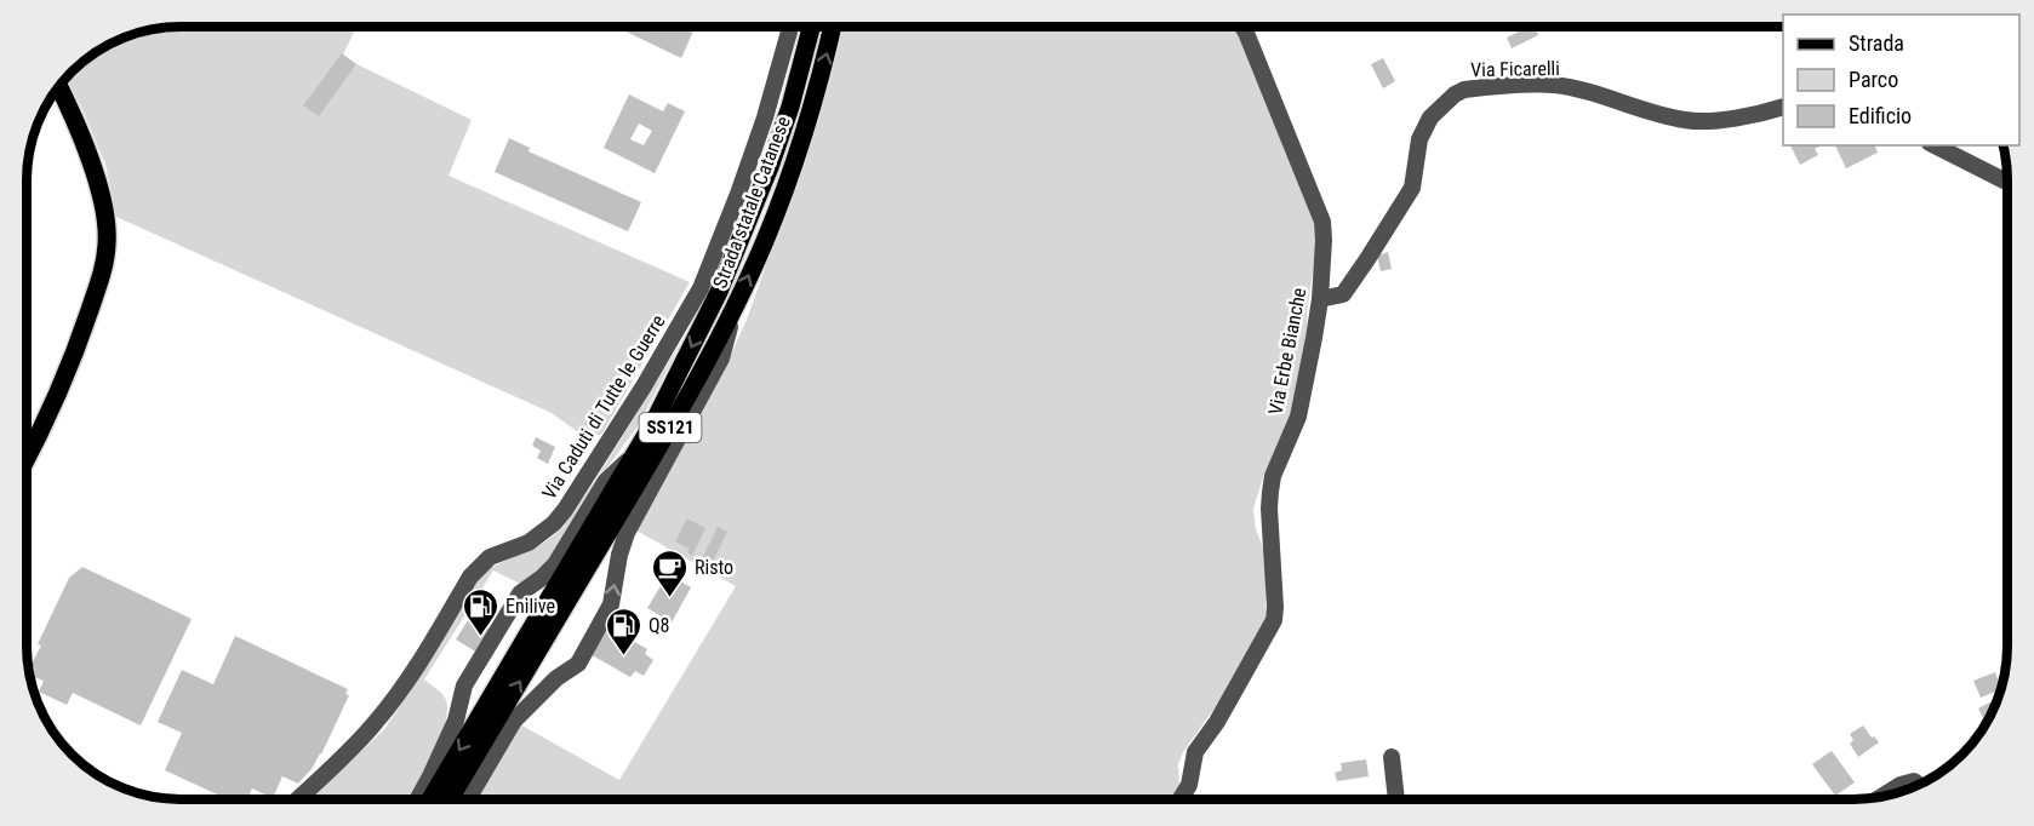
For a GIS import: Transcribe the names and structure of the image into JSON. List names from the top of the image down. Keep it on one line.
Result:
{"streets":{"main road":["Strada statale Catanese","SS121"],"street":["Via Ficarelli","Via Erbe Bianche","Via Caduti di Tutte le Guerre"]},"crossings":[["Via Ficarelli","Via Erbe Bianche"]],"places":{"cafe":["Risto"],"fuel station":["Enilive","Q8"]},"legend":["Strada","Parco","Edificio"]}
